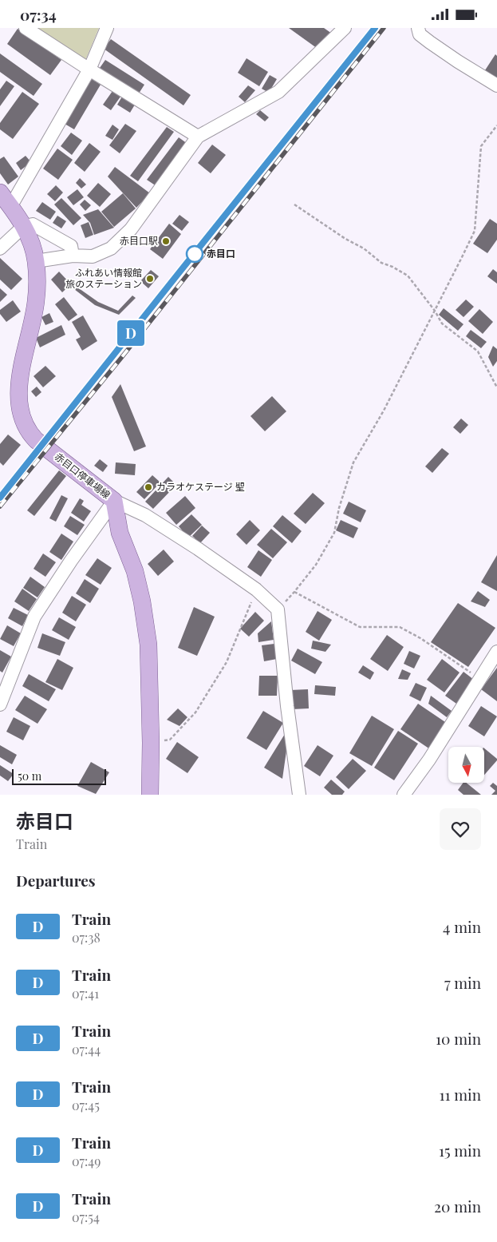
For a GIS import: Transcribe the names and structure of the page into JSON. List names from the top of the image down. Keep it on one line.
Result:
{"streets":{"main road":["赤目口停車場線"]},"places":["赤目口駅","赤目口","ふれあい情報館 旅のステーション","カラオケステージ 聖"],"scale_bar":"50 m","north":"bottom","page":{"status":"07:34","on_map":"D","scale":"50 m","heading":[["赤目口","Train"],"Departures"],"list":[{"mark":"D","name":"Train","note":"07:38","value":"4 min"},{"mark":"D","name":"Train","note":"07:41","value":"7 min"},{"mark":"D","name":"Train","note":"07:44","value":"10 min"},{"mark":"D","name":"Train","note":"07:45","value":"11 min"},{"mark":"D","name":"Train","note":"07:49","value":"15 min"},{"mark":"D","name":"Train","note":"07:54","value":"20 min"}]}}
